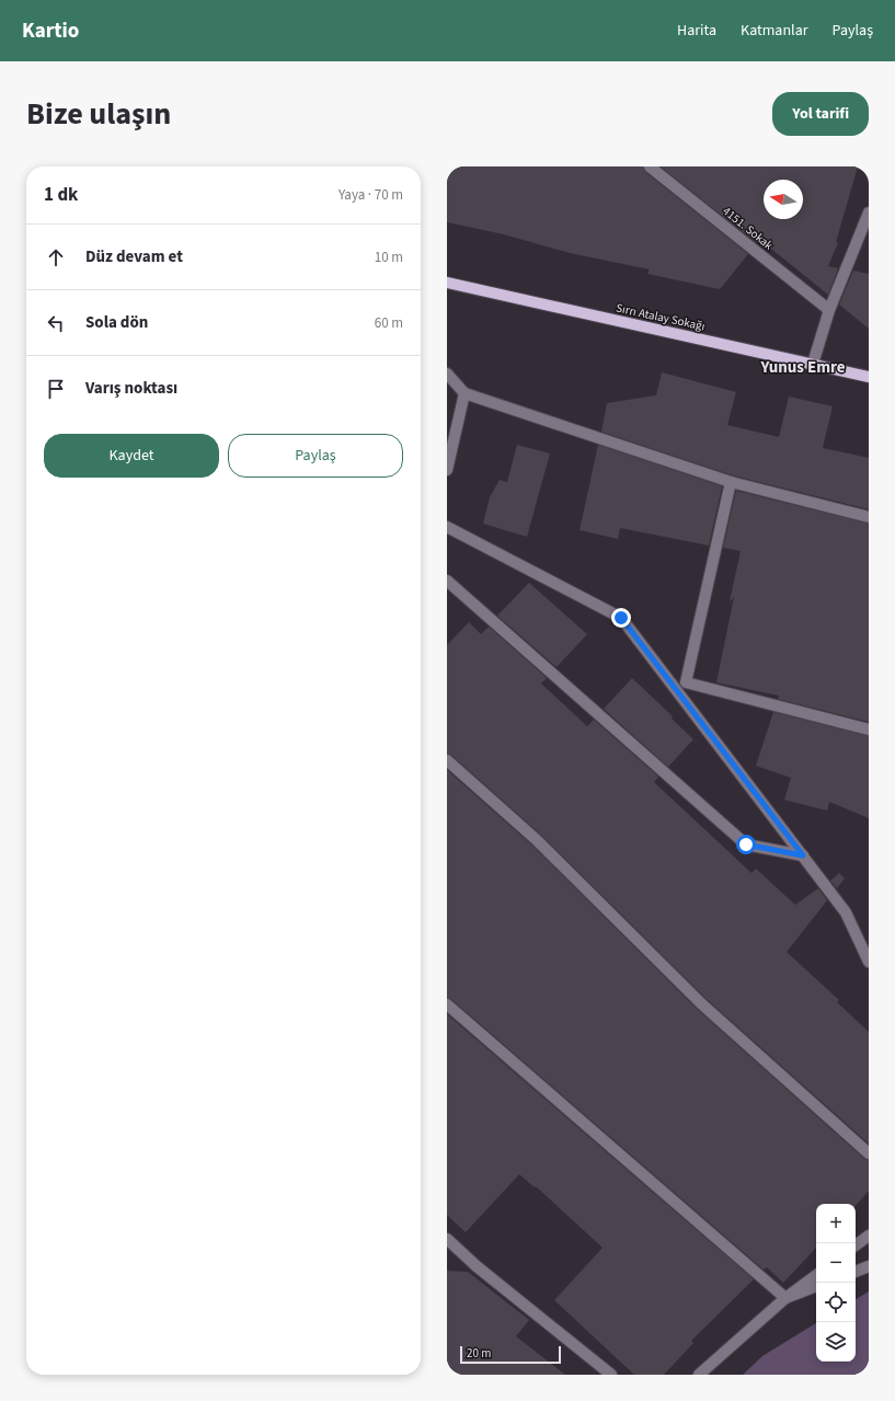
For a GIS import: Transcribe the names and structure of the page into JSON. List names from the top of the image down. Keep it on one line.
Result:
{"streets":{"main road":["Sırrı Atalay Sokağı"],"street":["4151. Sokak"]},"districts":["Yunus Emre"],"scale_bar":"20 m","north":"left","page":{"header":"Kartio","nav":["Harita","Katmanlar","Paylaş"],"title":"Bize ulaşın","buttons":["Yol tarifi",["Kaydet","Paylaş"]],"heading":["1 dk","Yaya · 70 m"],"list":[["Düz devam et","10 m"],["Sola dön","60 m"],"Varış noktası"],"map_buttons":["+","−"],"scale":"20 m"}}
